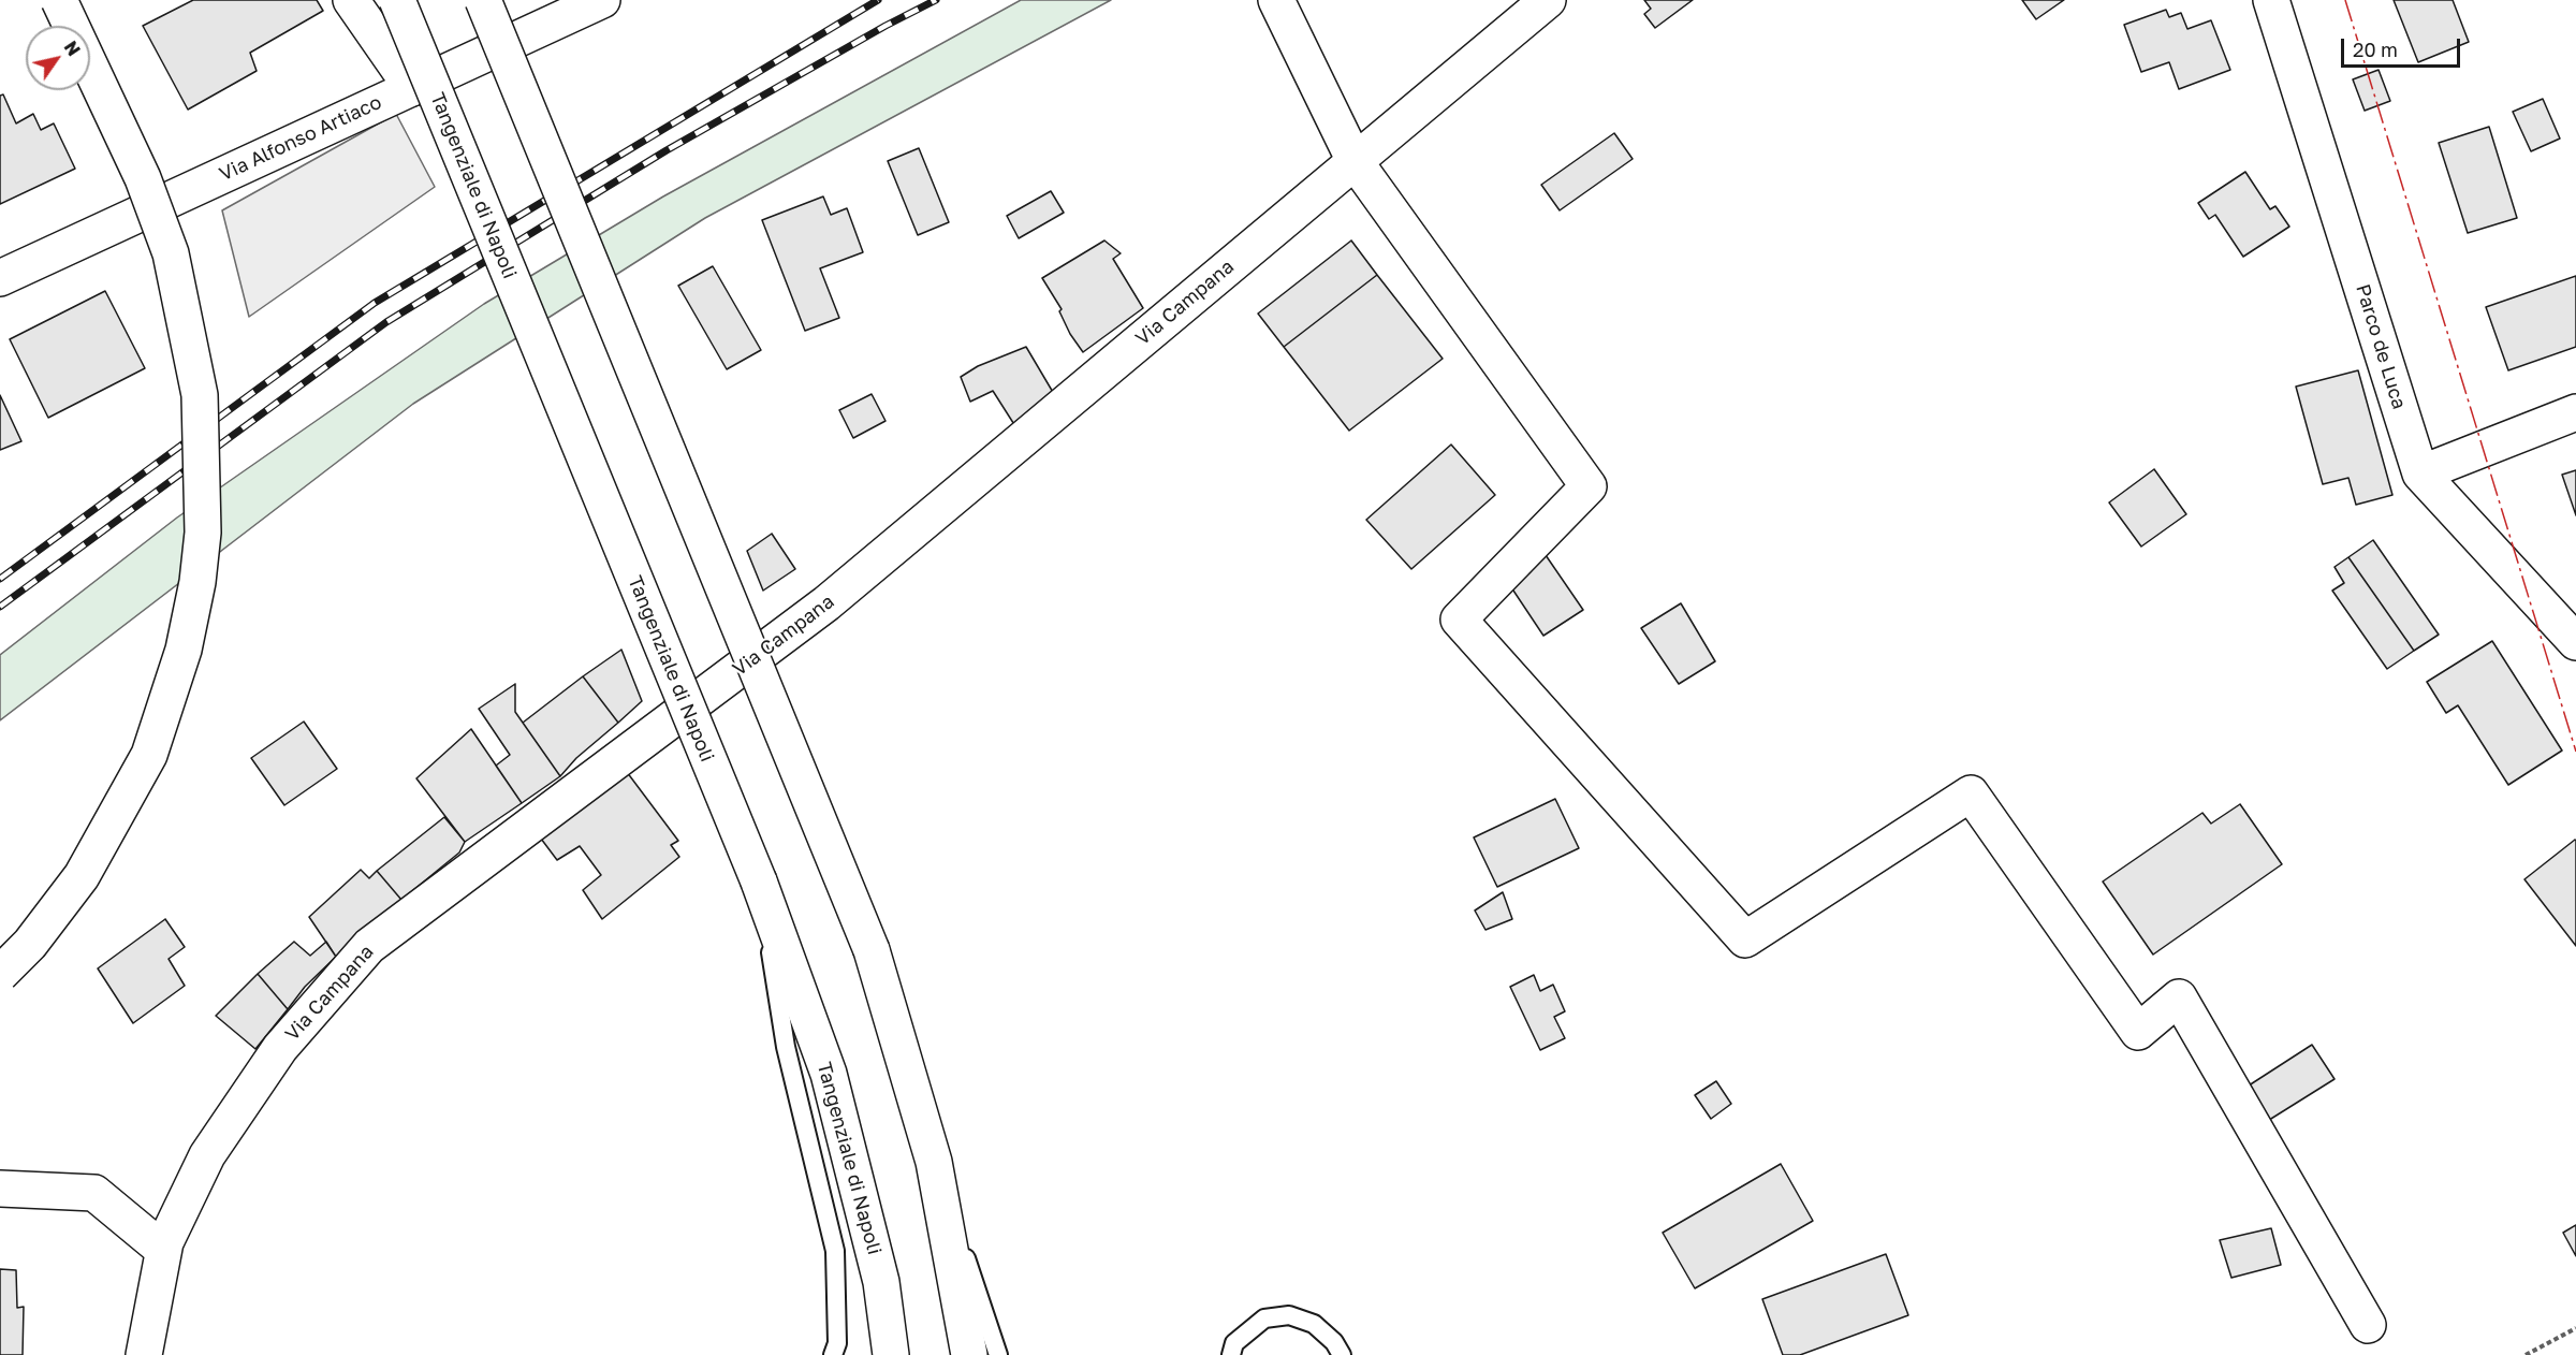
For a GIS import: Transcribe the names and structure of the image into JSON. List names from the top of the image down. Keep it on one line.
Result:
{"streets":{"main road":["Via Alfonso Artiaco","Tangenziale di Napoli","Via Campana","Parco de Luca"]},"scale_bar":"20 m","north":"top right"}
